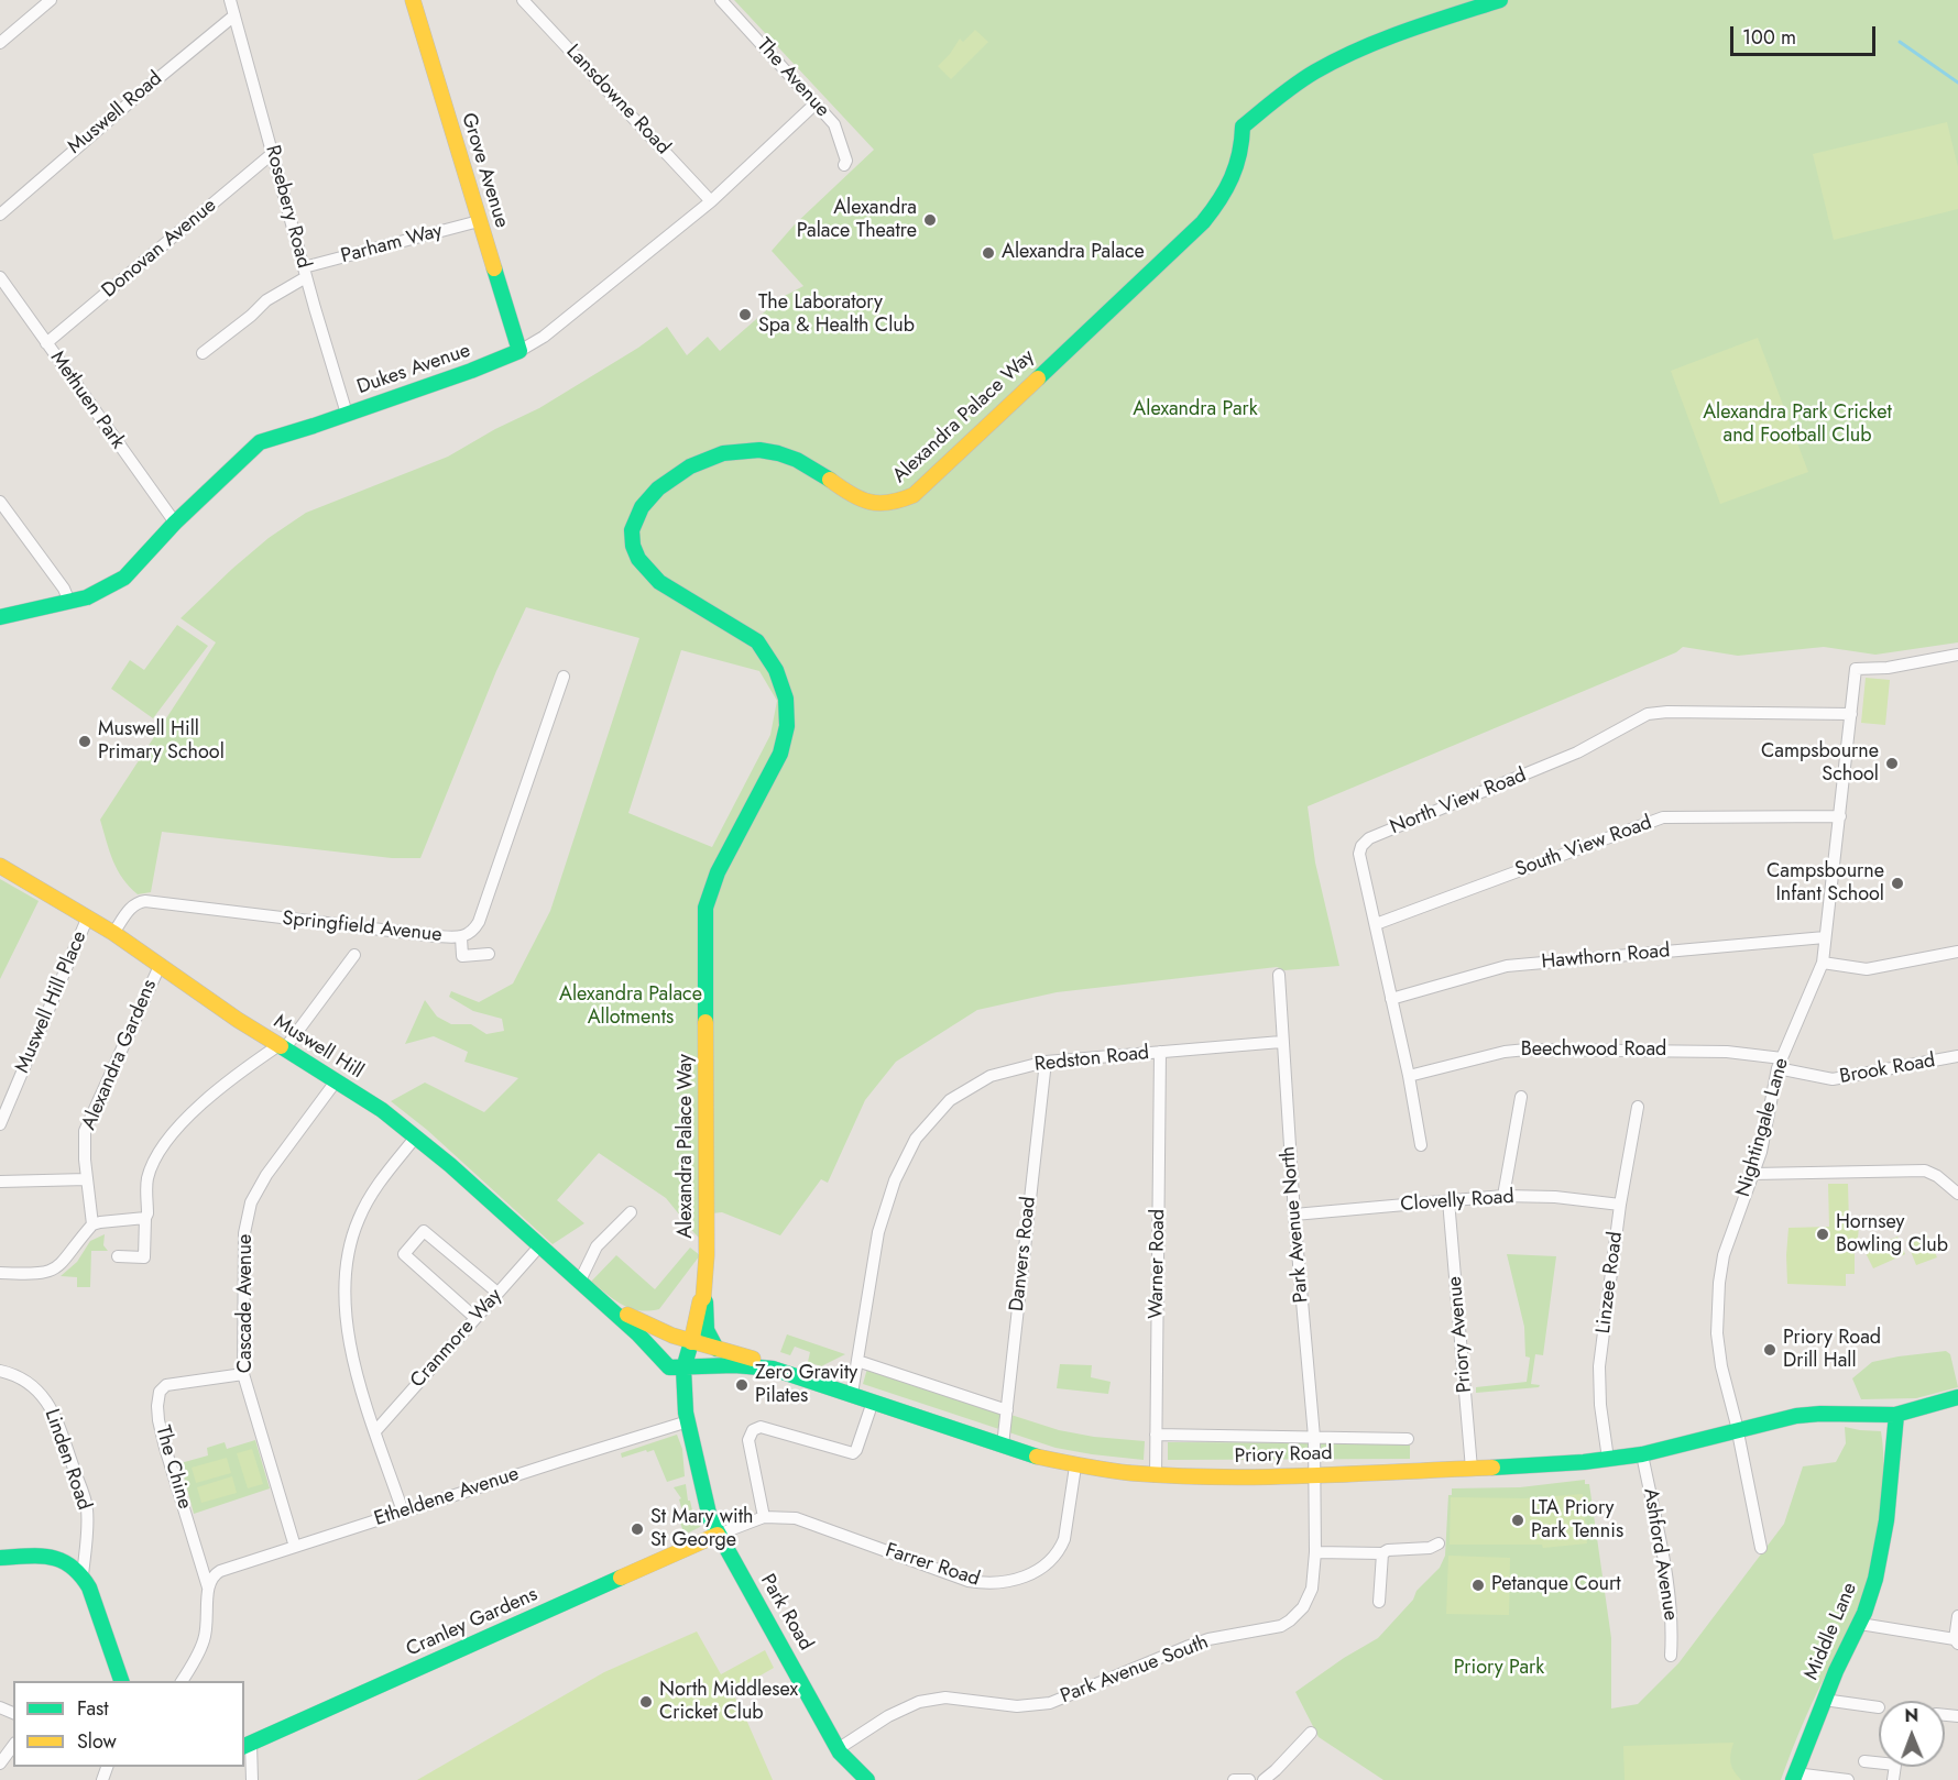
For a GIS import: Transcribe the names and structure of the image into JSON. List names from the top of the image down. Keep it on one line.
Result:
{"streets":{"street":["The Avenue","Lansdowne Road","Muswell Road","Grove Avenue","Rosebery Road","Parham Way","Donovan Avenue","Dukes Avenue","Methuen Park","Alexandra Palace Way","North View Road","South View Road","Springfield Avenue","Hawthorn Road","Muswell Hill Place","Muswell Hill","Beechwood Road","Alexandra Gardens","Redston Road","Brook Road","Nightingale Lane","Clovelly Road","Park Avenue North","Danvers Road","Warner Road","Linzee Road","Cascade Avenue","Priory Avenue","Cranmore Way","Priory Road","Linden Road","The Chine","Etheldene Avenue","Ashford Avenue","Farrer Road","Park Road","Cranley Gardens","Middle Lane","Park Avenue South"]},"crossings":[["The Avenue","Dukes Avenue"],["Lansdowne Road","Dukes Avenue"],["Muswell Road","Rosebery Road"],["Grove Avenue","Parham Way"],["Grove Avenue","Dukes Avenue"],["Rosebery Road","Parham Way"],["Rosebery Road","Donovan Avenue"],["Rosebery Road","Dukes Avenue"],["Donovan Avenue","Methuen Park"],["Dukes Avenue","Methuen Park"],["Alexandra Palace Way","Muswell Hill"],["Alexandra Palace Way","Park Road"],["North View Road","South View Road"],["North View Road","Hawthorn Road"],["North View Road","Beechwood Road"],["North View Road","Nightingale Lane"],["South View Road","Nightingale Lane"],["Springfield Avenue","Muswell Hill"],["Hawthorn Road","Nightingale Lane"],["Muswell Hill Place","Muswell Hill"],["Muswell Hill","Alexandra Gardens"],["Muswell Hill","Cascade Avenue"],["Muswell Hill","Cranmore Way"],["Muswell Hill","Priory Road"],["Muswell Hill","Park Road"],["Beechwood Road","Brook Road"],["Beechwood Road","Nightingale Lane"],["Redston Road","Park Avenue North"],["Redston Road","Danvers Road"],["Redston Road","Warner Road"],["Redston Road","Priory Road"],["Brook Road","Nightingale Lane"],["Nightingale Lane","Priory Road"],["Clovelly Road","Park Avenue North"],["Clovelly Road","Linzee Road"],["Clovelly Road","Priory Avenue"],["Park Avenue North","Priory Road"],["Park Avenue North","Park Avenue South"],["Danvers Road","Priory Road"],["Warner Road","Priory Road"],["Linzee Road","Priory Road"],["Cascade Avenue","The Chine"],["Cascade Avenue","Etheldene Avenue"],["Priory Avenue","Priory Road"],["Priory Road","Ashford Avenue"],["Priory Road","Farrer Road"],["Priory Road","Park Road"],["Priory Road","Middle Lane"],["Priory Road","Park Avenue South"],["The Chine","Etheldene Avenue"],["Etheldene Avenue","Park Road"],["Farrer Road","Park Road"],["Farrer Road","Cranley Gardens"],["Park Road","Cranley Gardens"],["Park Road","Park Avenue South"]],"parks":["Alexandra Park","Alexandra Park Cricket and Football Club","Alexandra Palace Allotments","Priory Park"],"places":["Alexandra Palace Theatre","Alexandra Palace","The Laboratory Spa & Health Club","Muswell Hill Primary School","Campsbourne School","Campsbourne Infant School","Hornsey Bowling Club","Priory Road Drill Hall","Zero Gravity Pilates","LTA Priory Park Tennis","St Mary with St George","Petanque Court","North Middlesex Cricket Club"],"legend":["Fast","Slow"],"scale_bar":"100 m","north":"top"}
